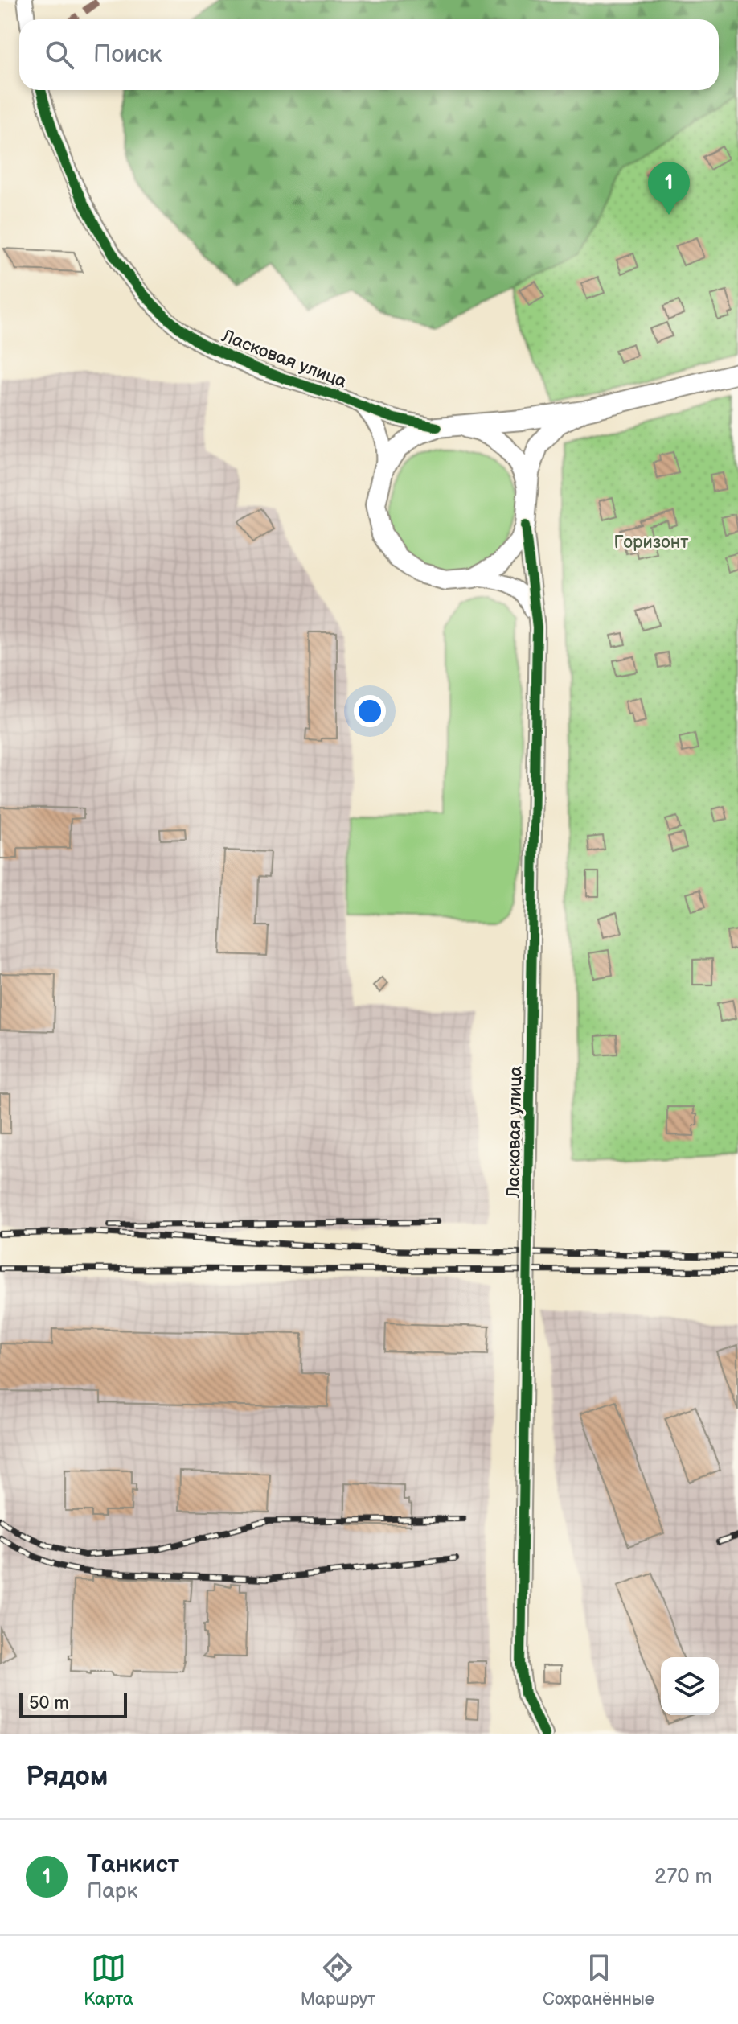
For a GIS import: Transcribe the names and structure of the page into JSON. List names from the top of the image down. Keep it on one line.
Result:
{"streets":{"street":["Ласковая улица"]},"parks":["Горизонт"],"scale_bar":"50 m","page":{"search":"Поиск","pins":"1","scale":"50 m","heading":"Рядом","list":[{"mark":"1","name":"Танкист","note":"Парк","value":"270 m"}],"nav":["Карта","Маршрут","Сохранённые"]}}
